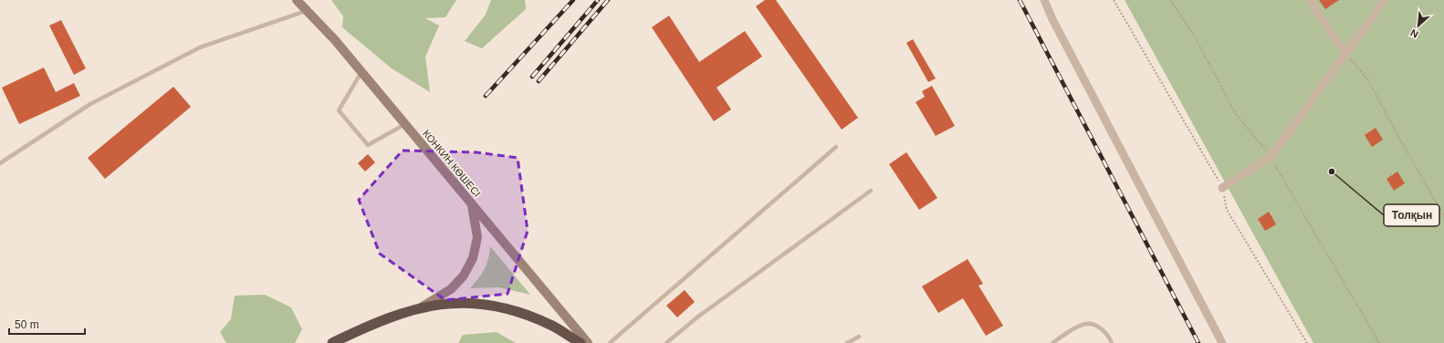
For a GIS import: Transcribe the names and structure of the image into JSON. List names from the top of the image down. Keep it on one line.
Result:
{"streets":{"main road":["КОНКИН КӨШЕСІ"]},"places":["Толқын"],"scale_bar":"50 m","north":"bottom left"}
